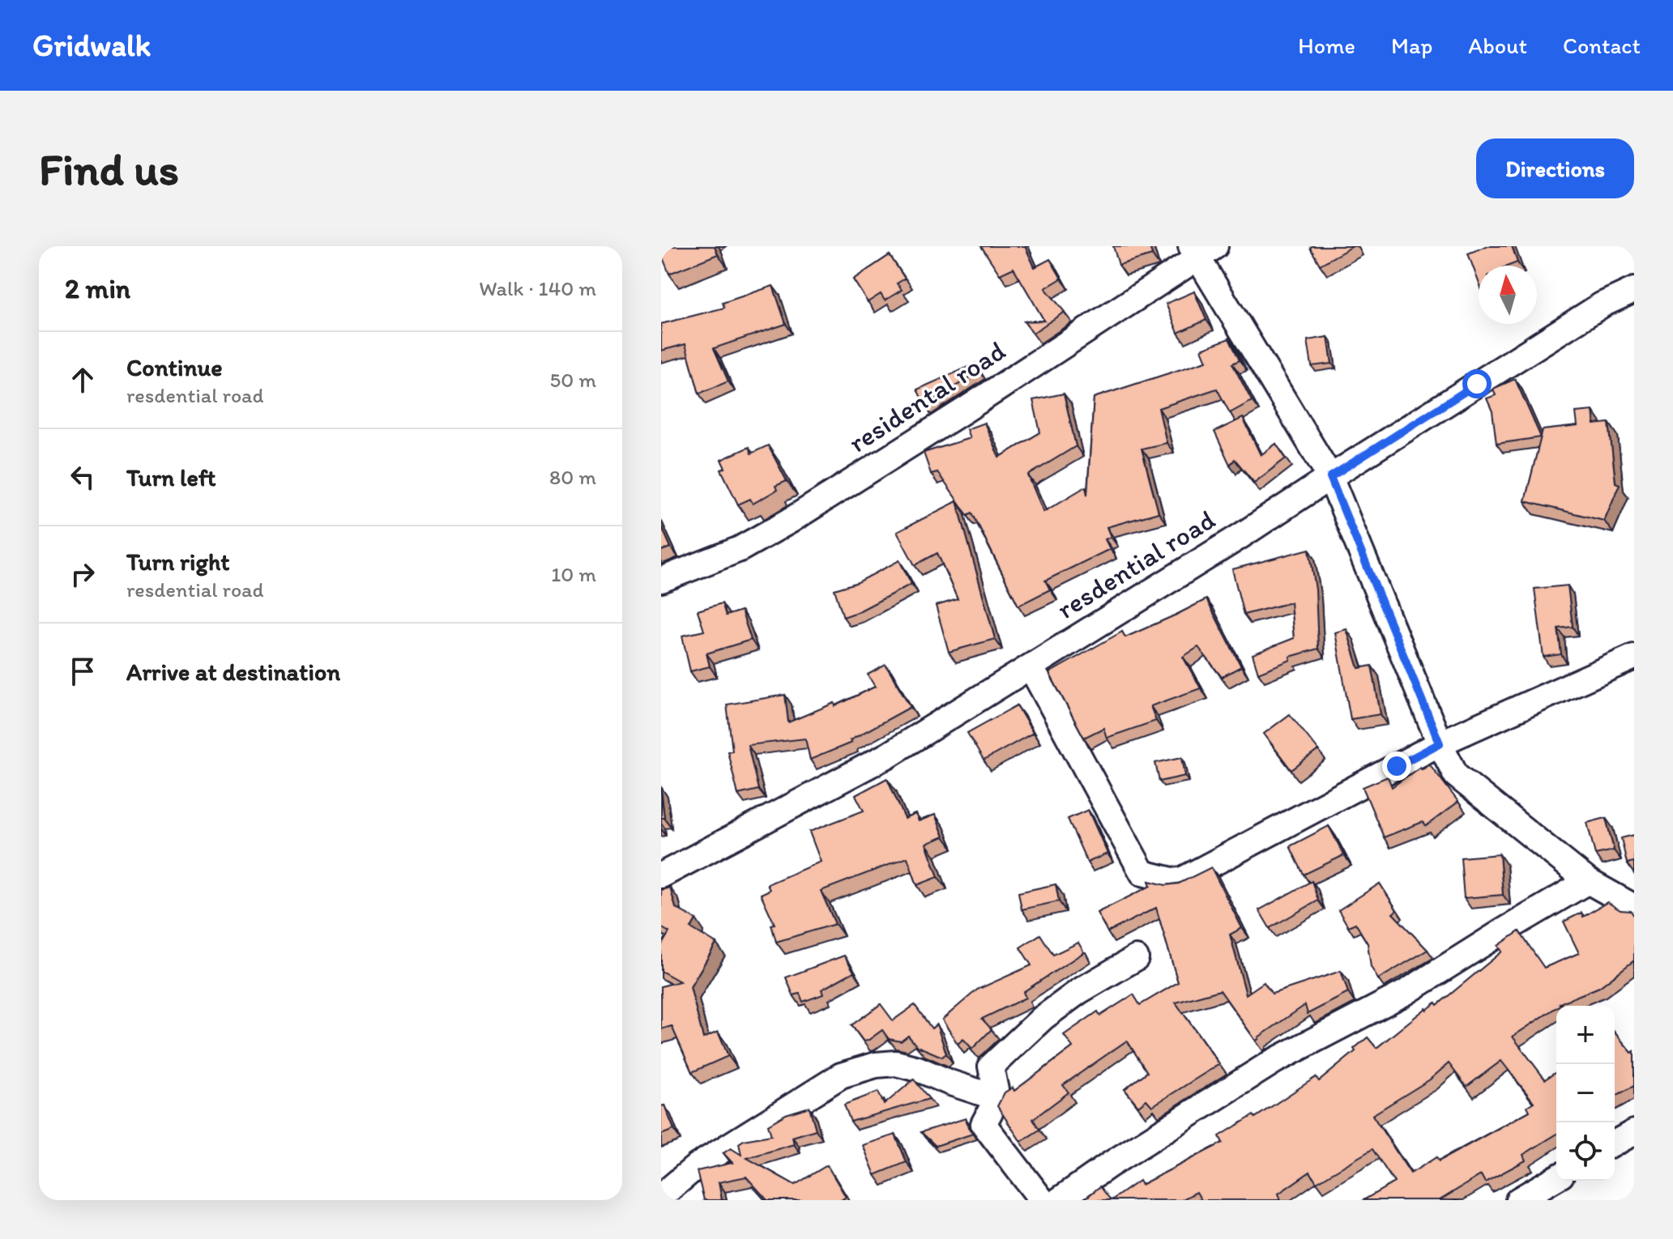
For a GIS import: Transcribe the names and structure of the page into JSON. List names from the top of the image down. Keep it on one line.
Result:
{"streets":{"street":["residental road","resdential road"]},"north":"top","page":{"header":"Gridwalk","nav":["Home","Map","About","Contact"],"buttons":"Directions","title":"Find us","heading":["2 min","Walk · 140 m"],"list":[["Continue","resdential road","50 m"],["Turn left","80 m"],["Turn right","resdential road","10 m"],"Arrive at destination"],"map_buttons":["+","−"]}}
